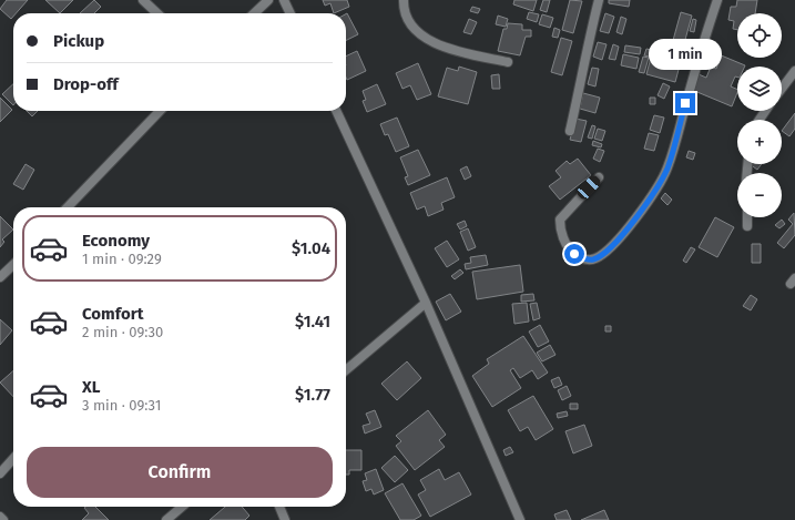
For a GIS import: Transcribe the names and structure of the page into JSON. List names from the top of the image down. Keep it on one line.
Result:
{"page":{"map_buttons":["+","−"],"banner":["Pickup","Drop-off"],"bubble":"1 min","list":[{"name":"Economy","note":"1 min · 09:29","value":"$1.04"},{"name":"Comfort","note":"2 min · 09:30","value":"$1.41"},{"name":"XL","note":"3 min · 09:31","value":"$1.77"}],"buttons":"Confirm"}}
